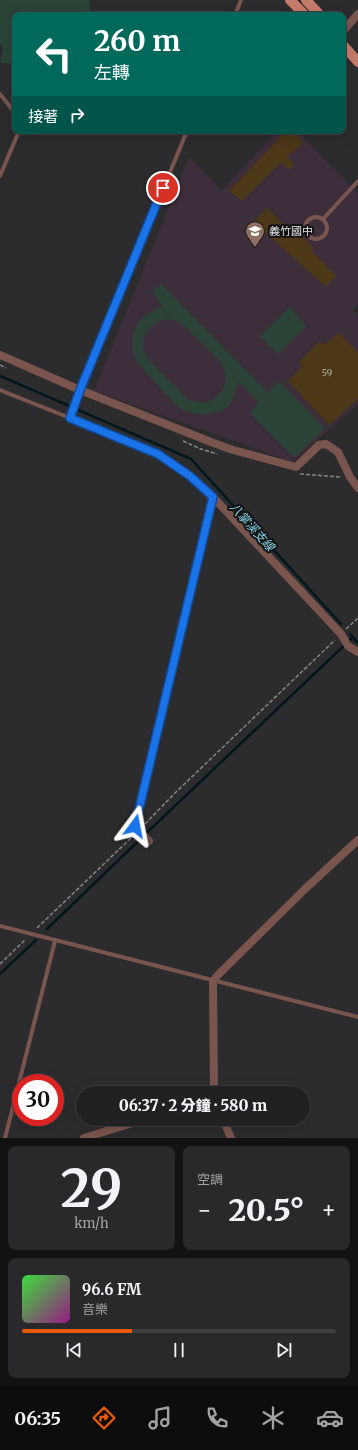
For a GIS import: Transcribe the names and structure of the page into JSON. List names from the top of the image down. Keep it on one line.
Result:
{"water":["八掌溪支線"],"places":{"school or university":["義竹國中"]},"house_numbers":["59"],"page":{"turn":["260 m","左轉"],"then":"接著","limit":"30","trip":"06:37 · 2 分鐘 · 580 m","tile":[["29","km/h"],"空調"],"heat":["−","20.5°","+"],"song":["96.6 FM","音樂"],"tabs":"06:35"}}
